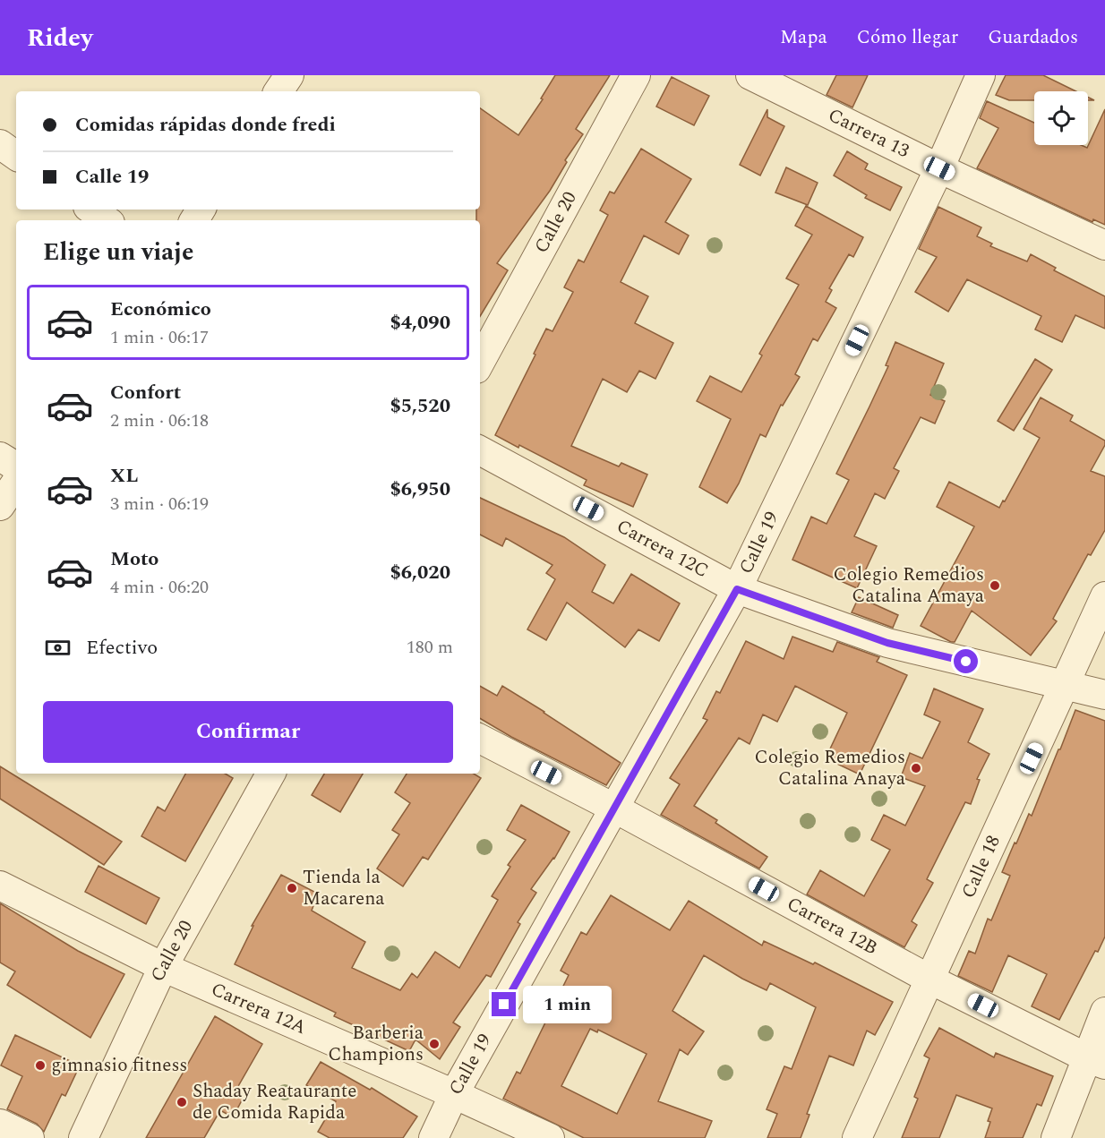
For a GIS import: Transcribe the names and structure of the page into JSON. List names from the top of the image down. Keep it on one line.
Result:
{"streets":{"street":["Carrera 13","Calle 20","Calle 19","Carrera 12C","Calle 18","Carrera 12B","Carrera 12A"]},"crossings":[["Carrera 13","Calle 19"],["Calle 20","Carrera 12A"],["Calle 19","Carrera 12C"],["Calle 19","Carrera 12B"],["Calle 19","Carrera 12A"],["Carrera 12C","Calle 18"],["Calle 18","Carrera 12B"]],"places":["Colegio Remedios Catalina Amaya","Colegio Remedios Catalina Anaya","Tienda la Macarena","Barberia Champions","gimnasio fitness","Shaday Reataurante de Comida Rapida"],"page":{"header":"Ridey","nav":["Mapa","Cómo llegar","Guardados"],"banner":["Comidas rápidas donde fredi","Calle 19"],"heading":"Elige un viaje","list":[{"name":"Económico","note":"1 min · 06:17","value":"$4,090"},{"name":"Confort","note":"2 min · 06:18","value":"$5,520"},{"name":"XL","note":"3 min · 06:19","value":"$6,950"},{"name":"Moto","note":"4 min · 06:20","value":"$6,020"}],"pay":["Efectivo","180 m"],"buttons":"Confirmar","bubble":"1 min"}}
